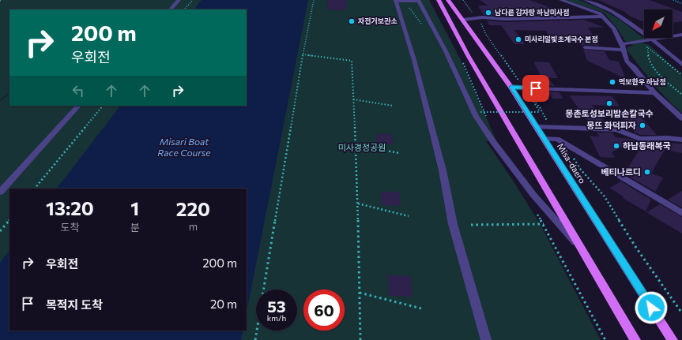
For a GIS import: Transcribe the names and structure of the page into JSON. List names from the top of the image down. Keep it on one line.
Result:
{"streets":{"main road":["Misa-daero"]},"water":["Misari Boat Race Course"],"parks":["미사경정공원"],"places":["남다른 감자탕 하남미사점","자전거보관소","미사리밀빛초계국수 본점","먹보한우 하남점","몽촌토성보리밥손칼국수","몽뜨 화덕피자","하남동래복국","베티나르디"],"north":"bottom left","page":{"turn":["200 m","우회전"],"eta":["13:20","도착","1","분","220","m"],"list":[{"name":"우회전","value":"200 m"},{"name":"목적지 도착","value":"20 m"}],"speed":"53 km/h","limit":"60"}}
